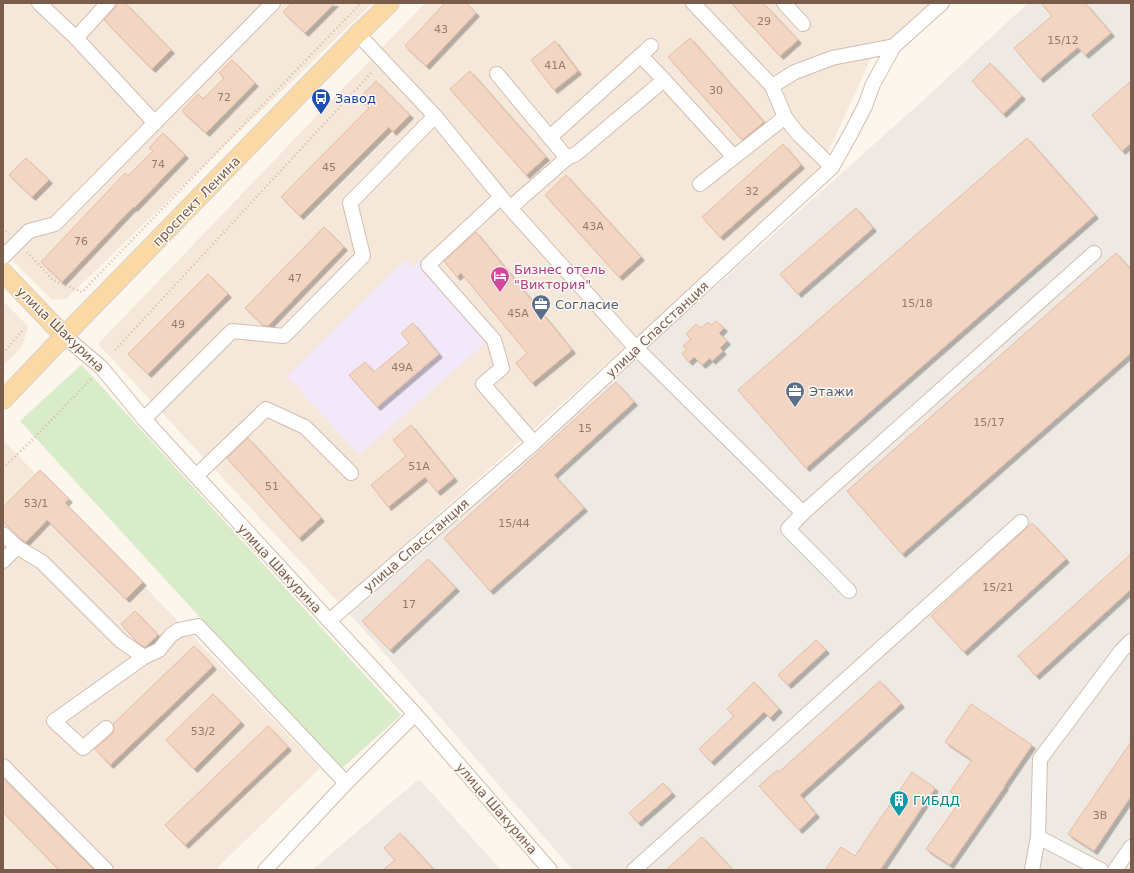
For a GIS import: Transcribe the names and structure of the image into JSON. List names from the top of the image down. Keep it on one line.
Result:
{"streets":{"main road":["проспект Ленина","улица Шакурина"],"street":["улица Спасстанция"]},"crossings":[["проспект Ленина","улица Шакурина"],["улица Шакурина","улица Спасстанция"]],"places":{"bus stop":["Завод"],"hotel":["Бизнес отель \"Виктория\""],"office":["Согласие","Этажи"],"building":["ГИБДД"]},"house_numbers":["29","43","15/12","41А","30","72","74","45","32","43А","76","47","15/18","45А","49","49А","15/17","15","51А","51","53/1","15/44","15/21","17","53/2","3В"]}
